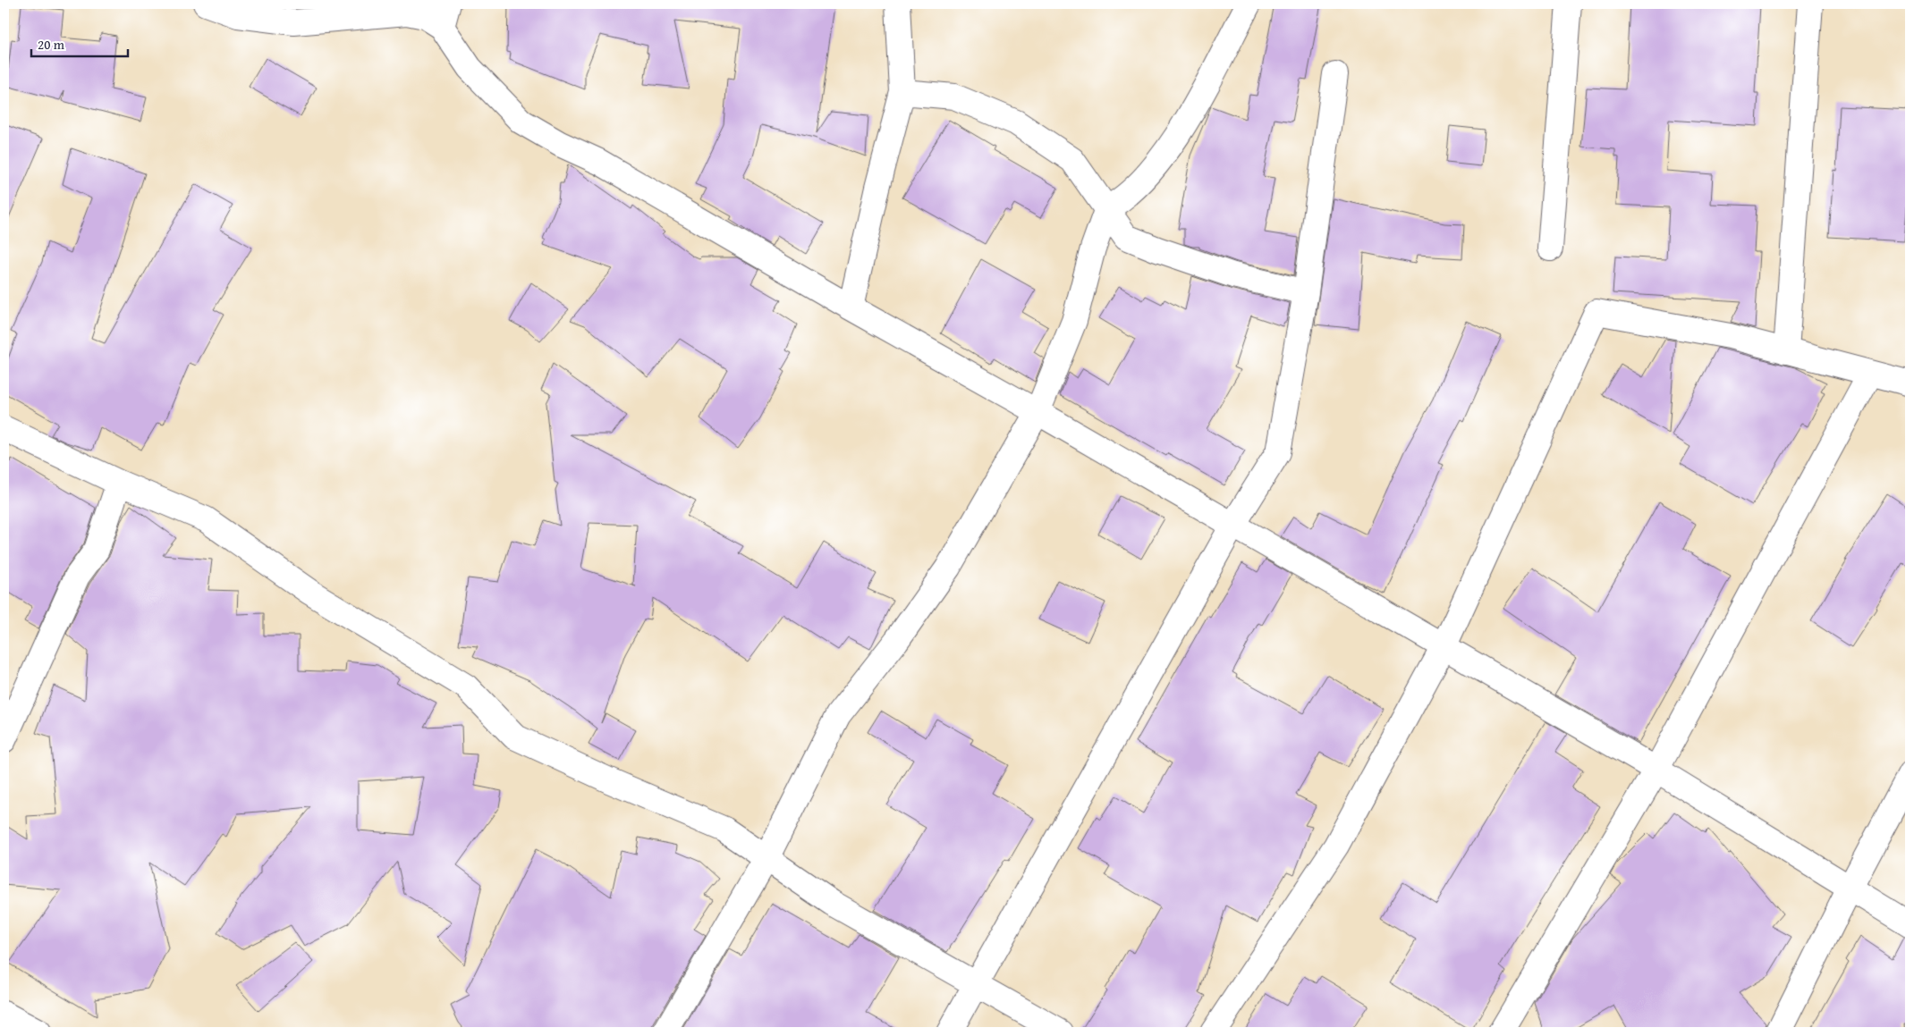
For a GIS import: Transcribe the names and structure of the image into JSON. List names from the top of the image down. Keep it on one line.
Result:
{"scale_bar":"20 m"}
